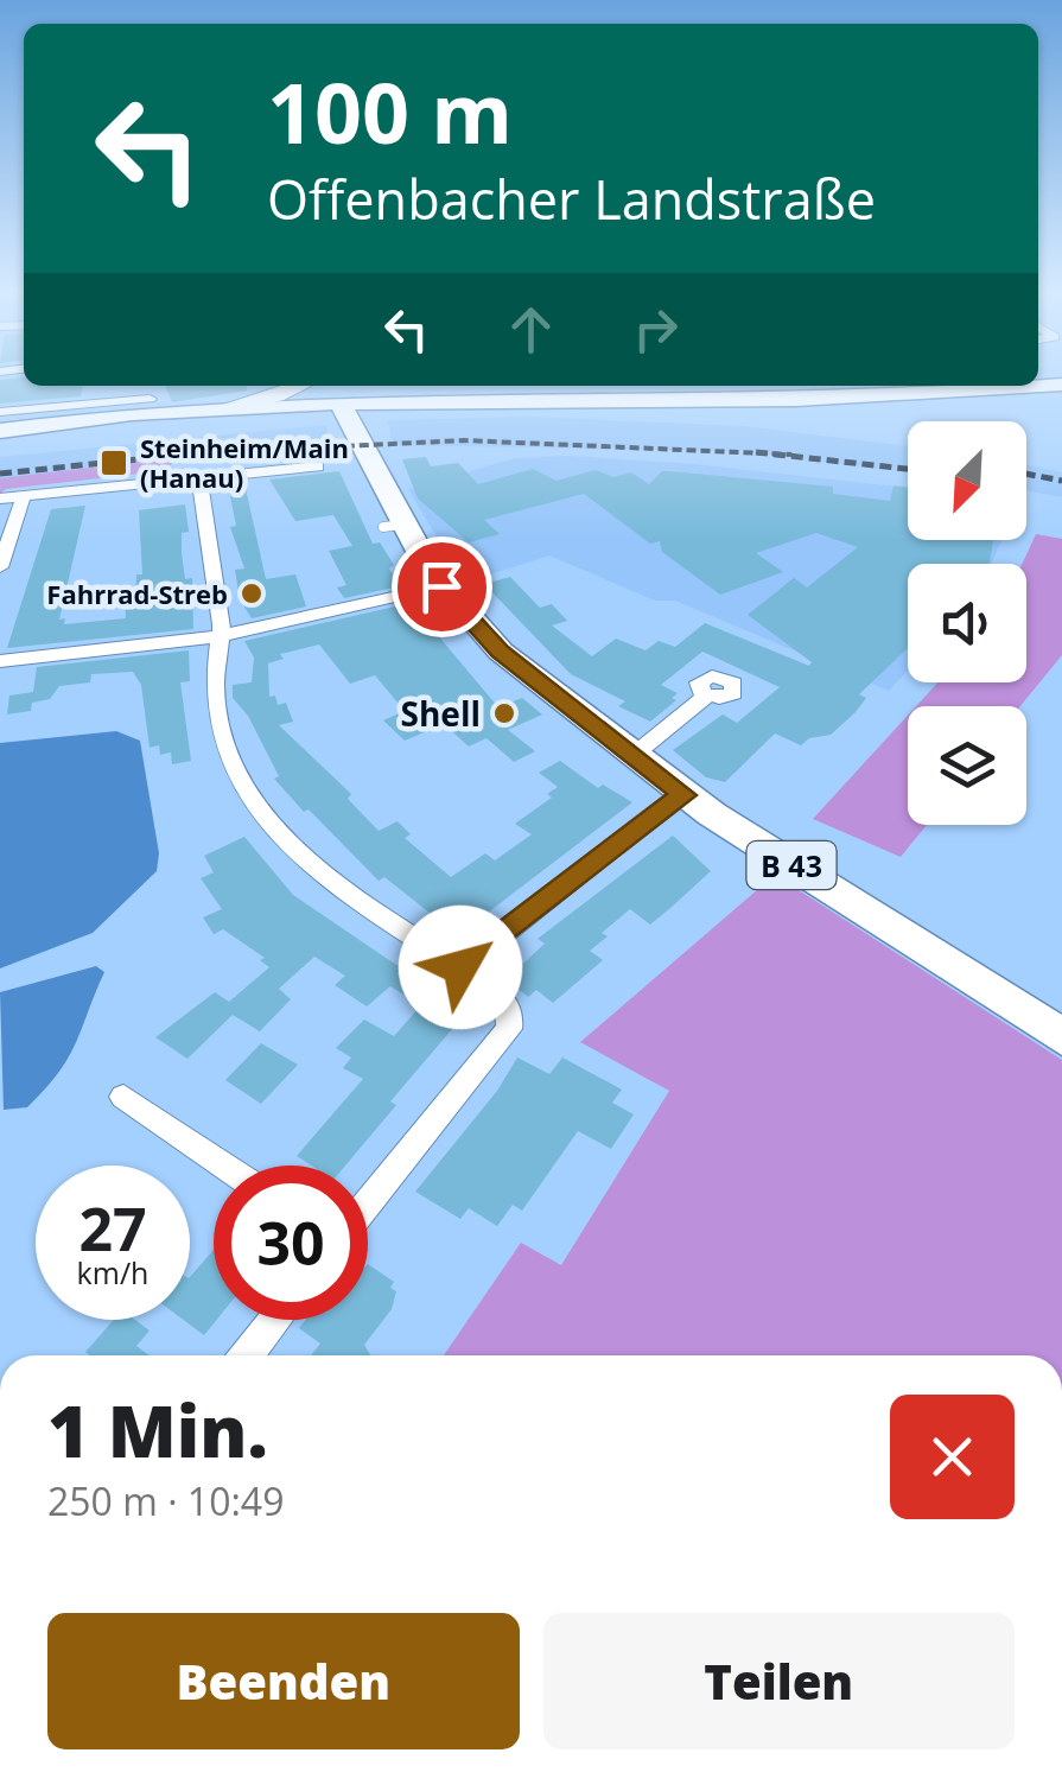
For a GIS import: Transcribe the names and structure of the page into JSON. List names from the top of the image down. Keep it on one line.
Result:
{"streets":{"main road":["B 43"]},"places":{"transit":["Steinheim/Main (Hanau)"],"other":["Fahrrad-Streb","Shell"]},"north":"bottom left","page":{"turn":["100 m","Offenbacher Landstraße"],"speed":"27 km/h","limit":"30","heading":["1 Min.","250 m · 10:49"],"buttons":["Beenden","Teilen"]}}
